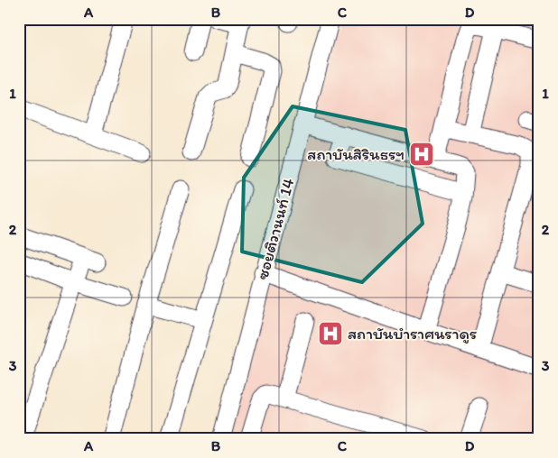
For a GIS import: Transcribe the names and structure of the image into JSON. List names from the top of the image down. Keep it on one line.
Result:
{"streets":{"street":["ซอยติวานนท์ 14"]},"places":{"hospital":["สถาบันสิรินธรฯ","สถาบันบำราศนราดูร"]},"grid":{"columns":["A","B","C","D"],"rows":["1","2","3"]}}
